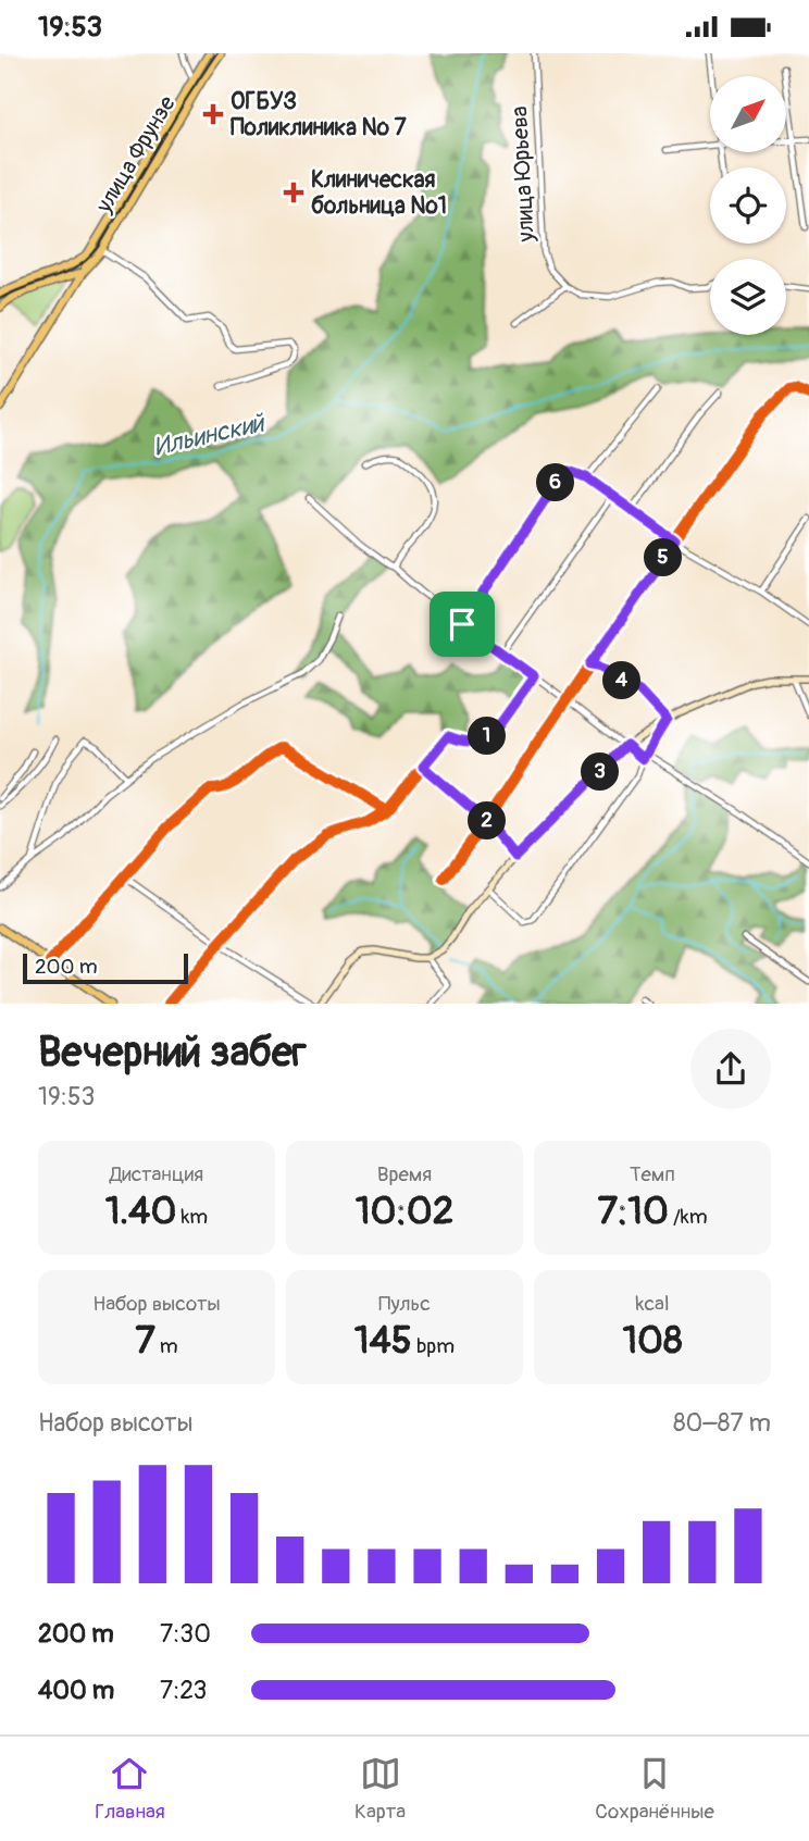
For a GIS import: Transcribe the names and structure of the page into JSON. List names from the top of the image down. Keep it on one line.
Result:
{"streets":{"main road":["улица Фрунзе"],"street":["улица Юрьева"]},"water":["Ильинский"],"places":{"health":["ОГБУЗ Поликлиника № 7","Клиническая больница №1"]},"scale_bar":"200 m","north":"top right","page":{"status":"19:53","pins":["6","5","4","1","3","2"],"scale":"200 m","heading":["Вечерний забег","19:53"],"stats":[["Дистанция","1.40 km"],["Время","10:02"],["Темп","7:10 /km"],["Набор высоты","7 m"],["Пульс","145 bpm"],["kcal","108"]],"chart":["Набор высоты","80–87 m"],"list":[{"name":"200 m","note":"7:30"},{"name":"400 m","note":"7:23"}],"tabs":["Главная","Карта","Сохранённые"]}}
